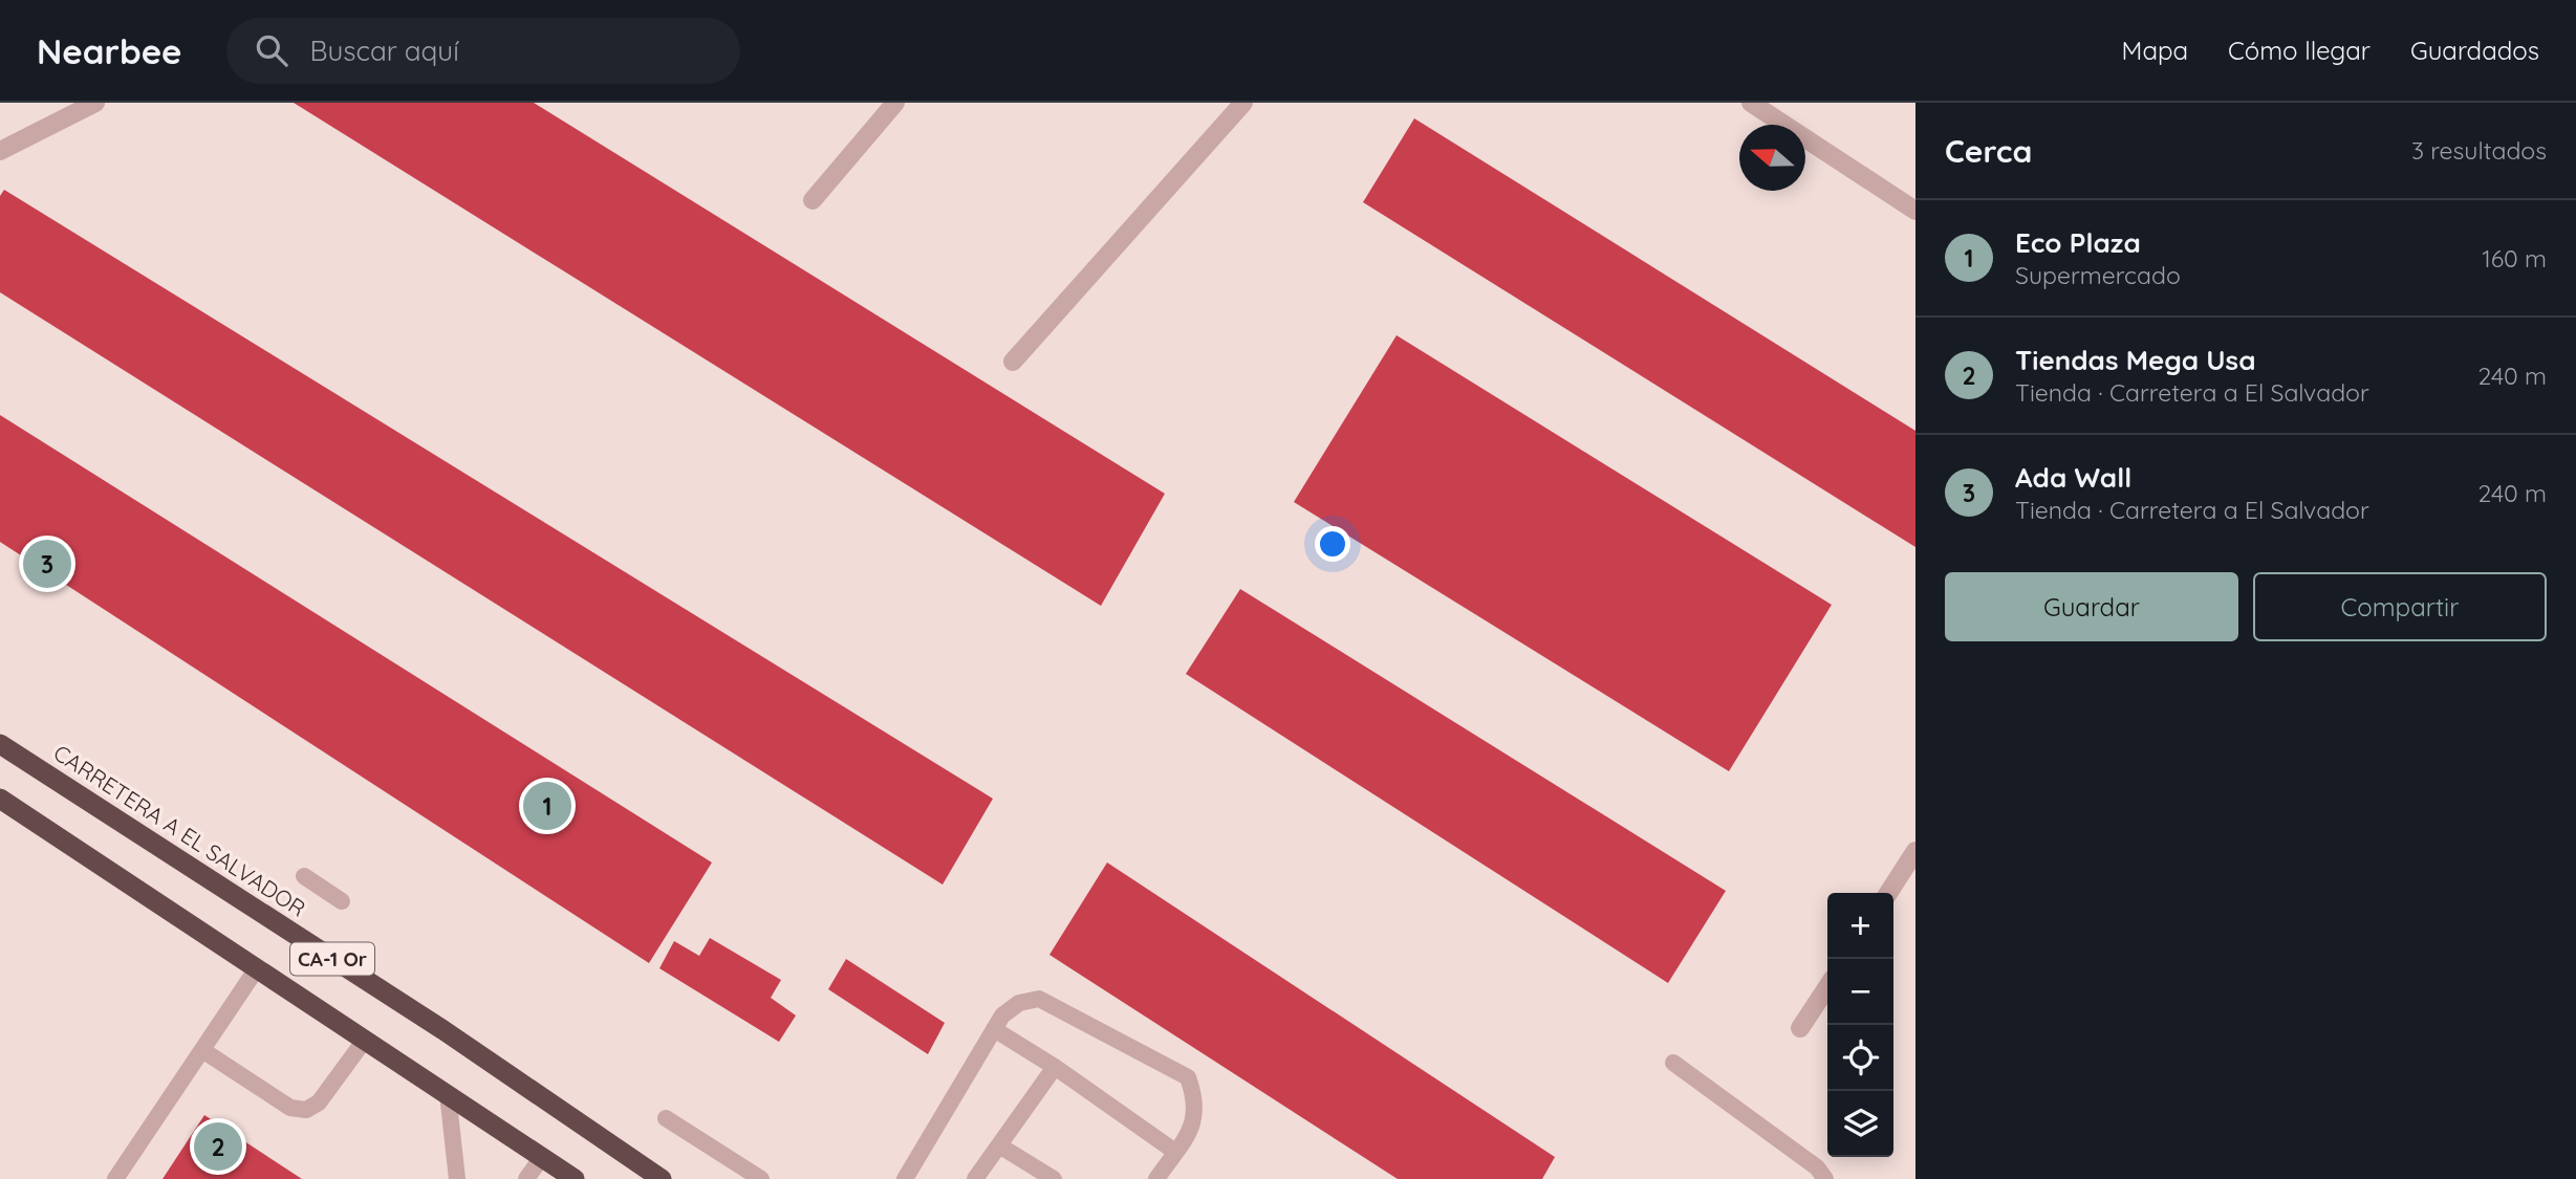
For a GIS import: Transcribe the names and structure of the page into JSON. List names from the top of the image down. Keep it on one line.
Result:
{"streets":{"highway":["CARRETERA A EL SALVADOR","CA-1 Or"]},"north":"left","page":{"header":"Nearbee","search":"Buscar aquí","nav":["Mapa","Cómo llegar","Guardados"],"heading":["Cerca","3 resultados"],"list":[{"mark":"1","name":"Eco Plaza","note":"Supermercado","value":"160 m"},{"mark":"2","name":"Tiendas Mega Usa","note":"Tienda · Carretera a El Salvador","value":"240 m"},{"mark":"3","name":"Ada Wall","note":"Tienda · Carretera a El Salvador","value":"240 m"}],"pins":["3","1","2"],"buttons":["Guardar","Compartir"],"map_buttons":["+","−"]}}
